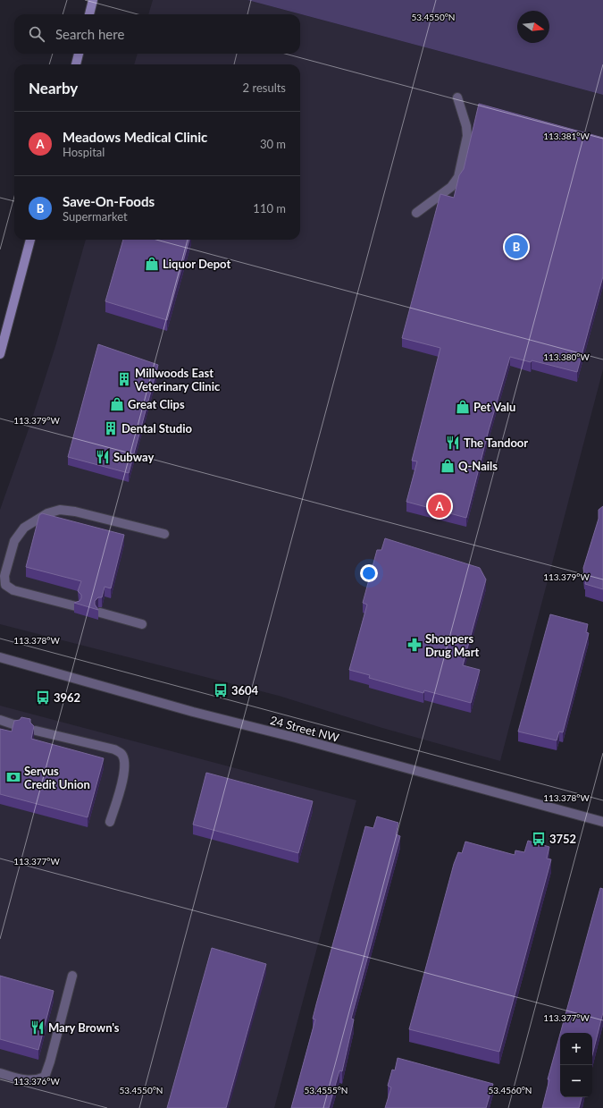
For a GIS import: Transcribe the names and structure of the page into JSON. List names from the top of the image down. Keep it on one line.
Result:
{"streets":{"street":["24 Street NW"]},"places":{"shop":["Liquor Depot","Great Clips","Pet Valu","Q-Nails"],"building":["Millwoods East Veterinary Clinic","Dental Studio"],"restaurant":["The Tandoor","Subway","Mary Brown's"],"pharmacy":["Shoppers Drug Mart"],"bus stop":["3604","3962","3752"],"bank":["Servus Credit Union"]},"north":"right","page":{"search":"Search here","heading":["Nearby","2 results"],"list":[{"mark":"A","name":"Meadows Medical Clinic","note":"Hospital","value":"30 m"},{"mark":"B","name":"Save-On-Foods","note":"Supermarket","value":"110 m"}],"pins":["B","A"],"map_buttons":["+","−"]},"coordinates":["53.4550°N","113.381°W","113.380°W","113.379°W","113.378°W","113.377°W","113.376°W","53.4555°N","53.4560°N"]}
